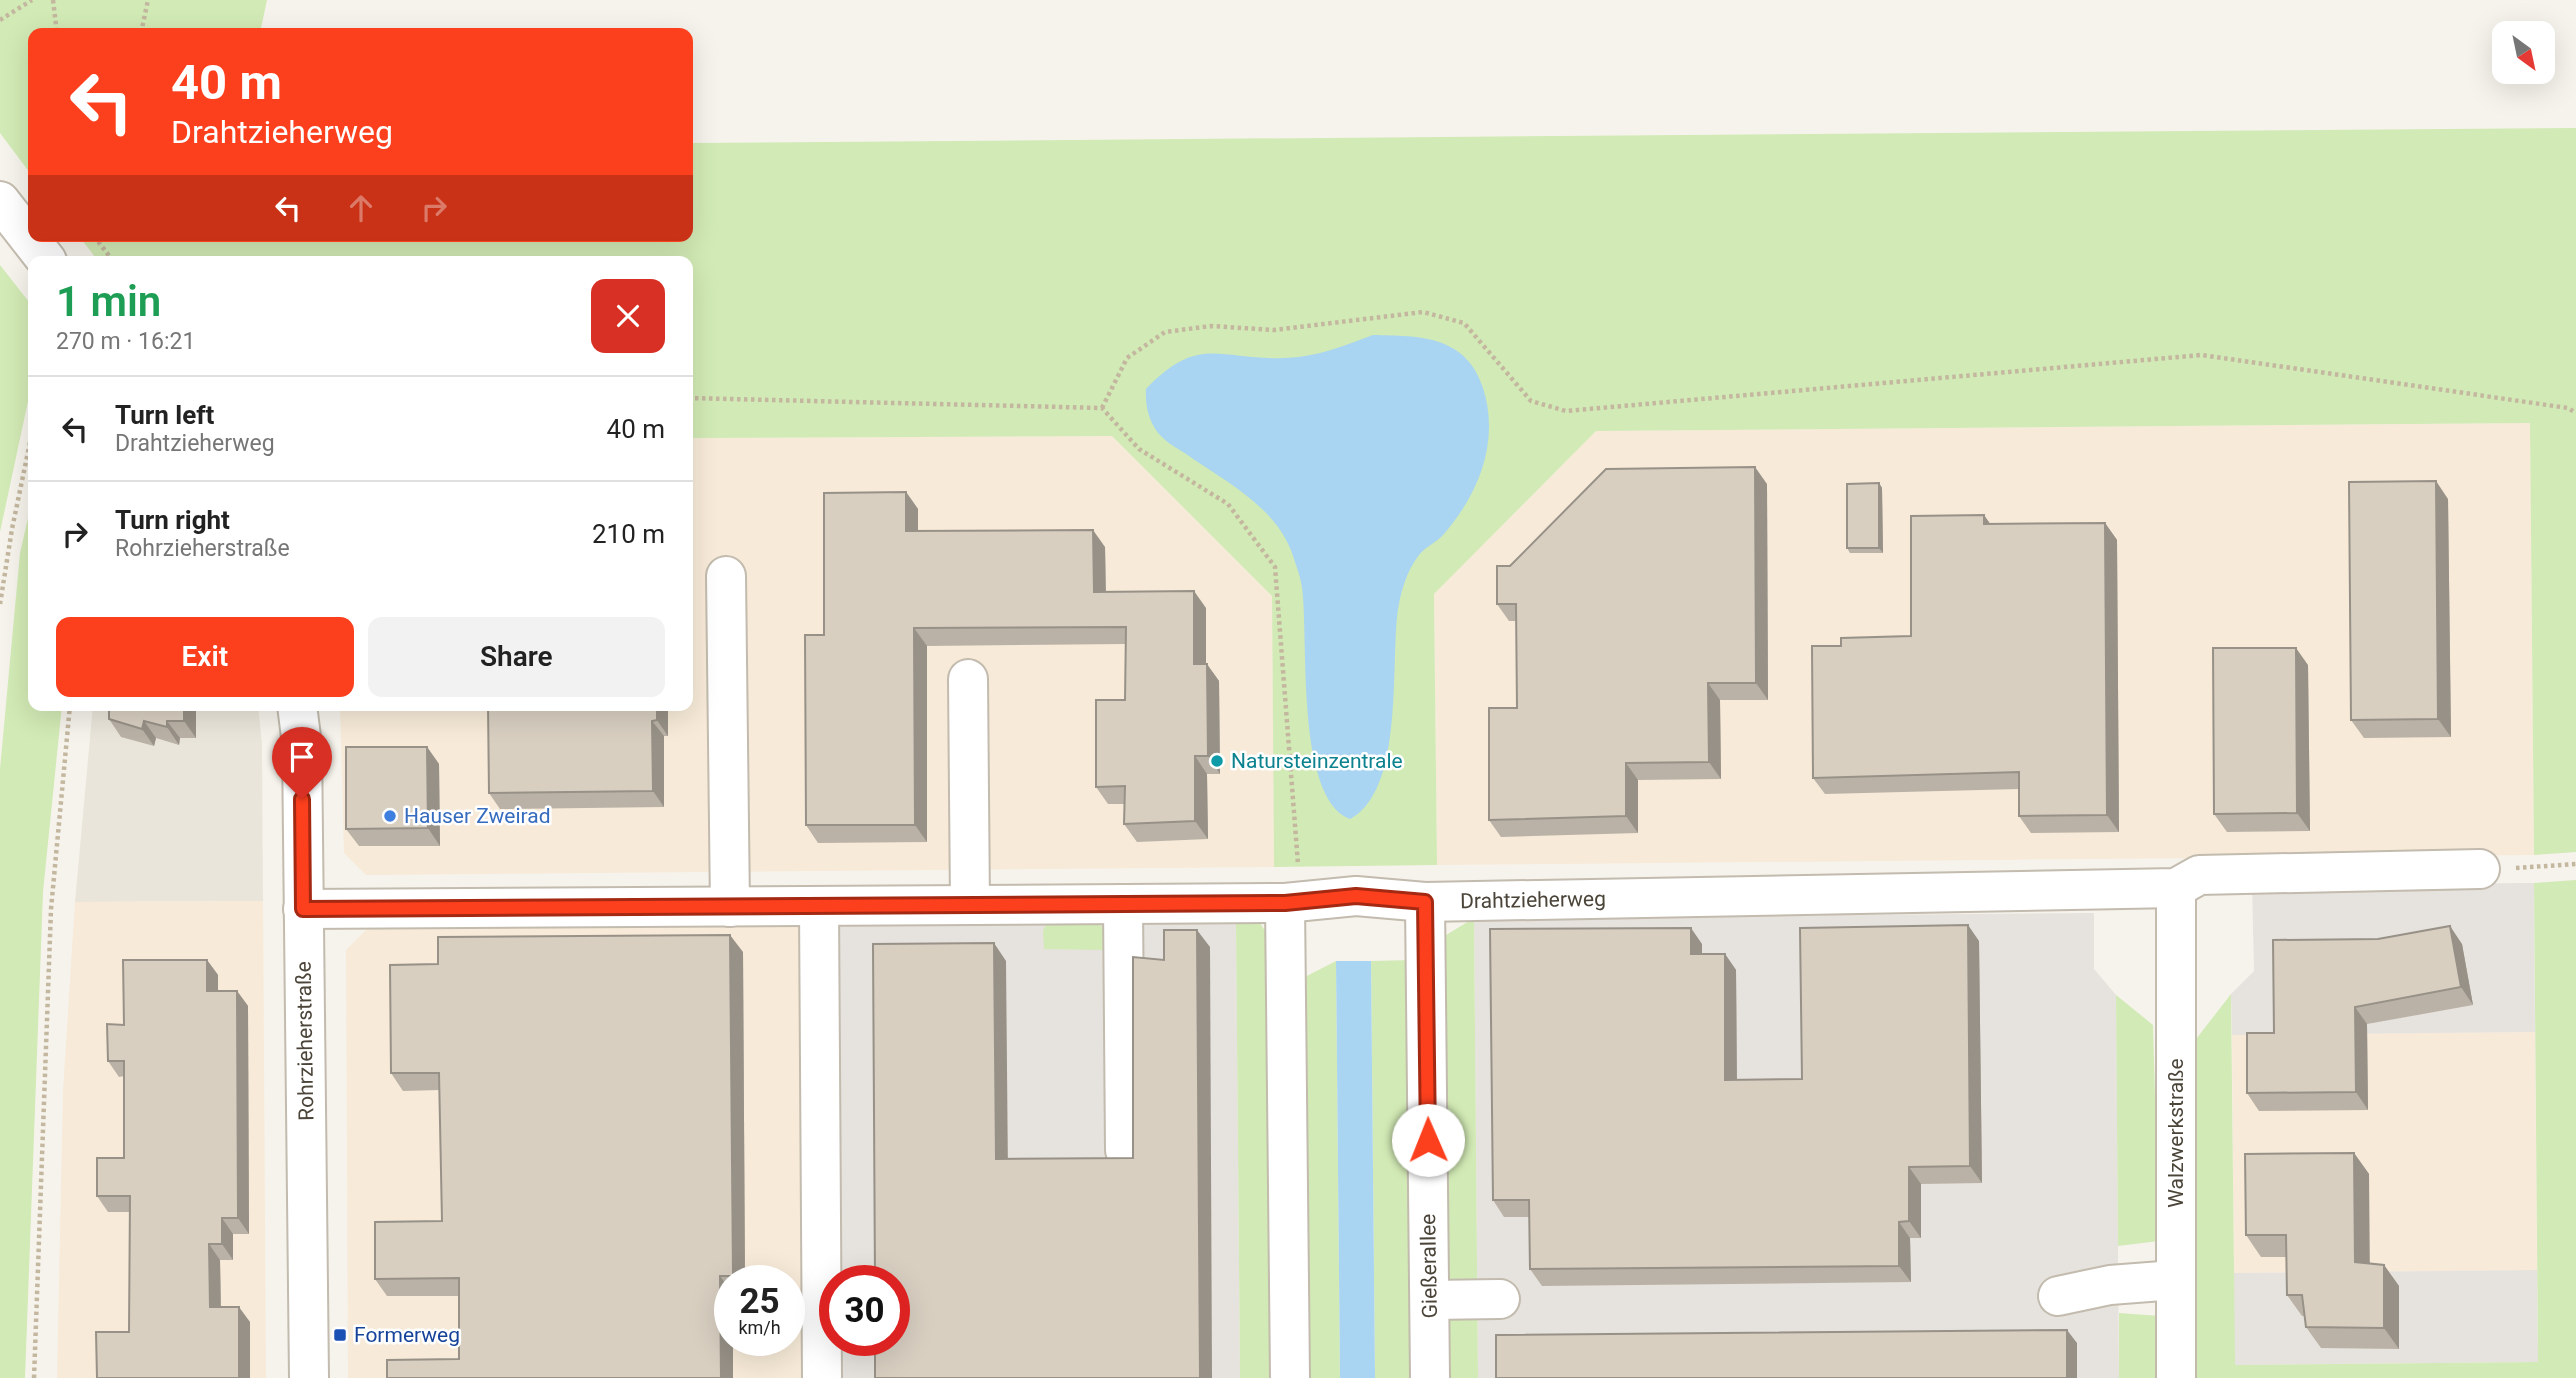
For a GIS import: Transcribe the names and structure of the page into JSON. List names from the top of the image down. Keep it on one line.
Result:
{"streets":{"street":["Drahtzieherweg","Rohrzieherstraße","Walzwerkstraße","Gießerallee"]},"crossings":[["Drahtzieherweg","Rohrzieherstraße"],["Drahtzieherweg","Walzwerkstraße"],["Drahtzieherweg","Gießerallee"]],"places":{"other":["Natursteinzentrale","Hauser Zweirad"],"transit":["Formerweg"]},"north":"bottom right","page":{"turn":["40 m","Drahtzieherweg"],"heading":["1 min","270 m · 16:21"],"list":[{"name":"Turn left","note":"Drahtzieherweg","value":"40 m"},{"name":"Turn right","note":"Rohrzieherstraße","value":"210 m"}],"buttons":["Exit","Share"],"speed":"25 km/h","limit":"30"}}
